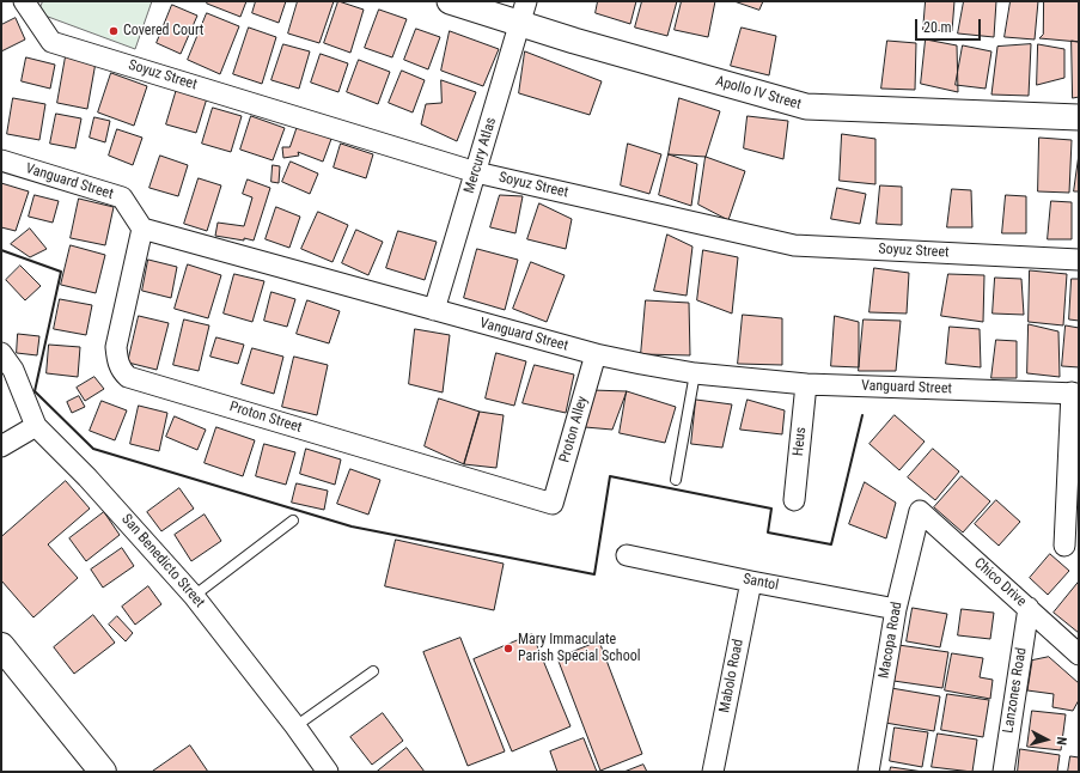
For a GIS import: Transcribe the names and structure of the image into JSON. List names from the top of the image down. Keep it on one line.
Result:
{"streets":{"street":["Soyuz Street","Apollo IV Street","Mercury Atlas","Vanguard Street","Proton Street","Proton Alley","Heus","San Benedicto Street","Santol","Chico Drive","Macopa Road","Mabolo Road","Lanzones Road"]},"crossings":[["Soyuz Street","Mercury Atlas"],["Apollo IV Street","Mercury Atlas"],["Mercury Atlas","Vanguard Street"],["Vanguard Street","Proton Street"],["Vanguard Street","Proton Alley"],["Vanguard Street","Heus"],["Proton Street","Proton Alley"],["Santol","Macopa Road"],["Santol","Mabolo Road"],["Chico Drive","Macopa Road"],["Chico Drive","Lanzones Road"]],"places":["Covered Court","Mary Immaculate Parish Special School"],"scale_bar":"20 m","north":"right"}
